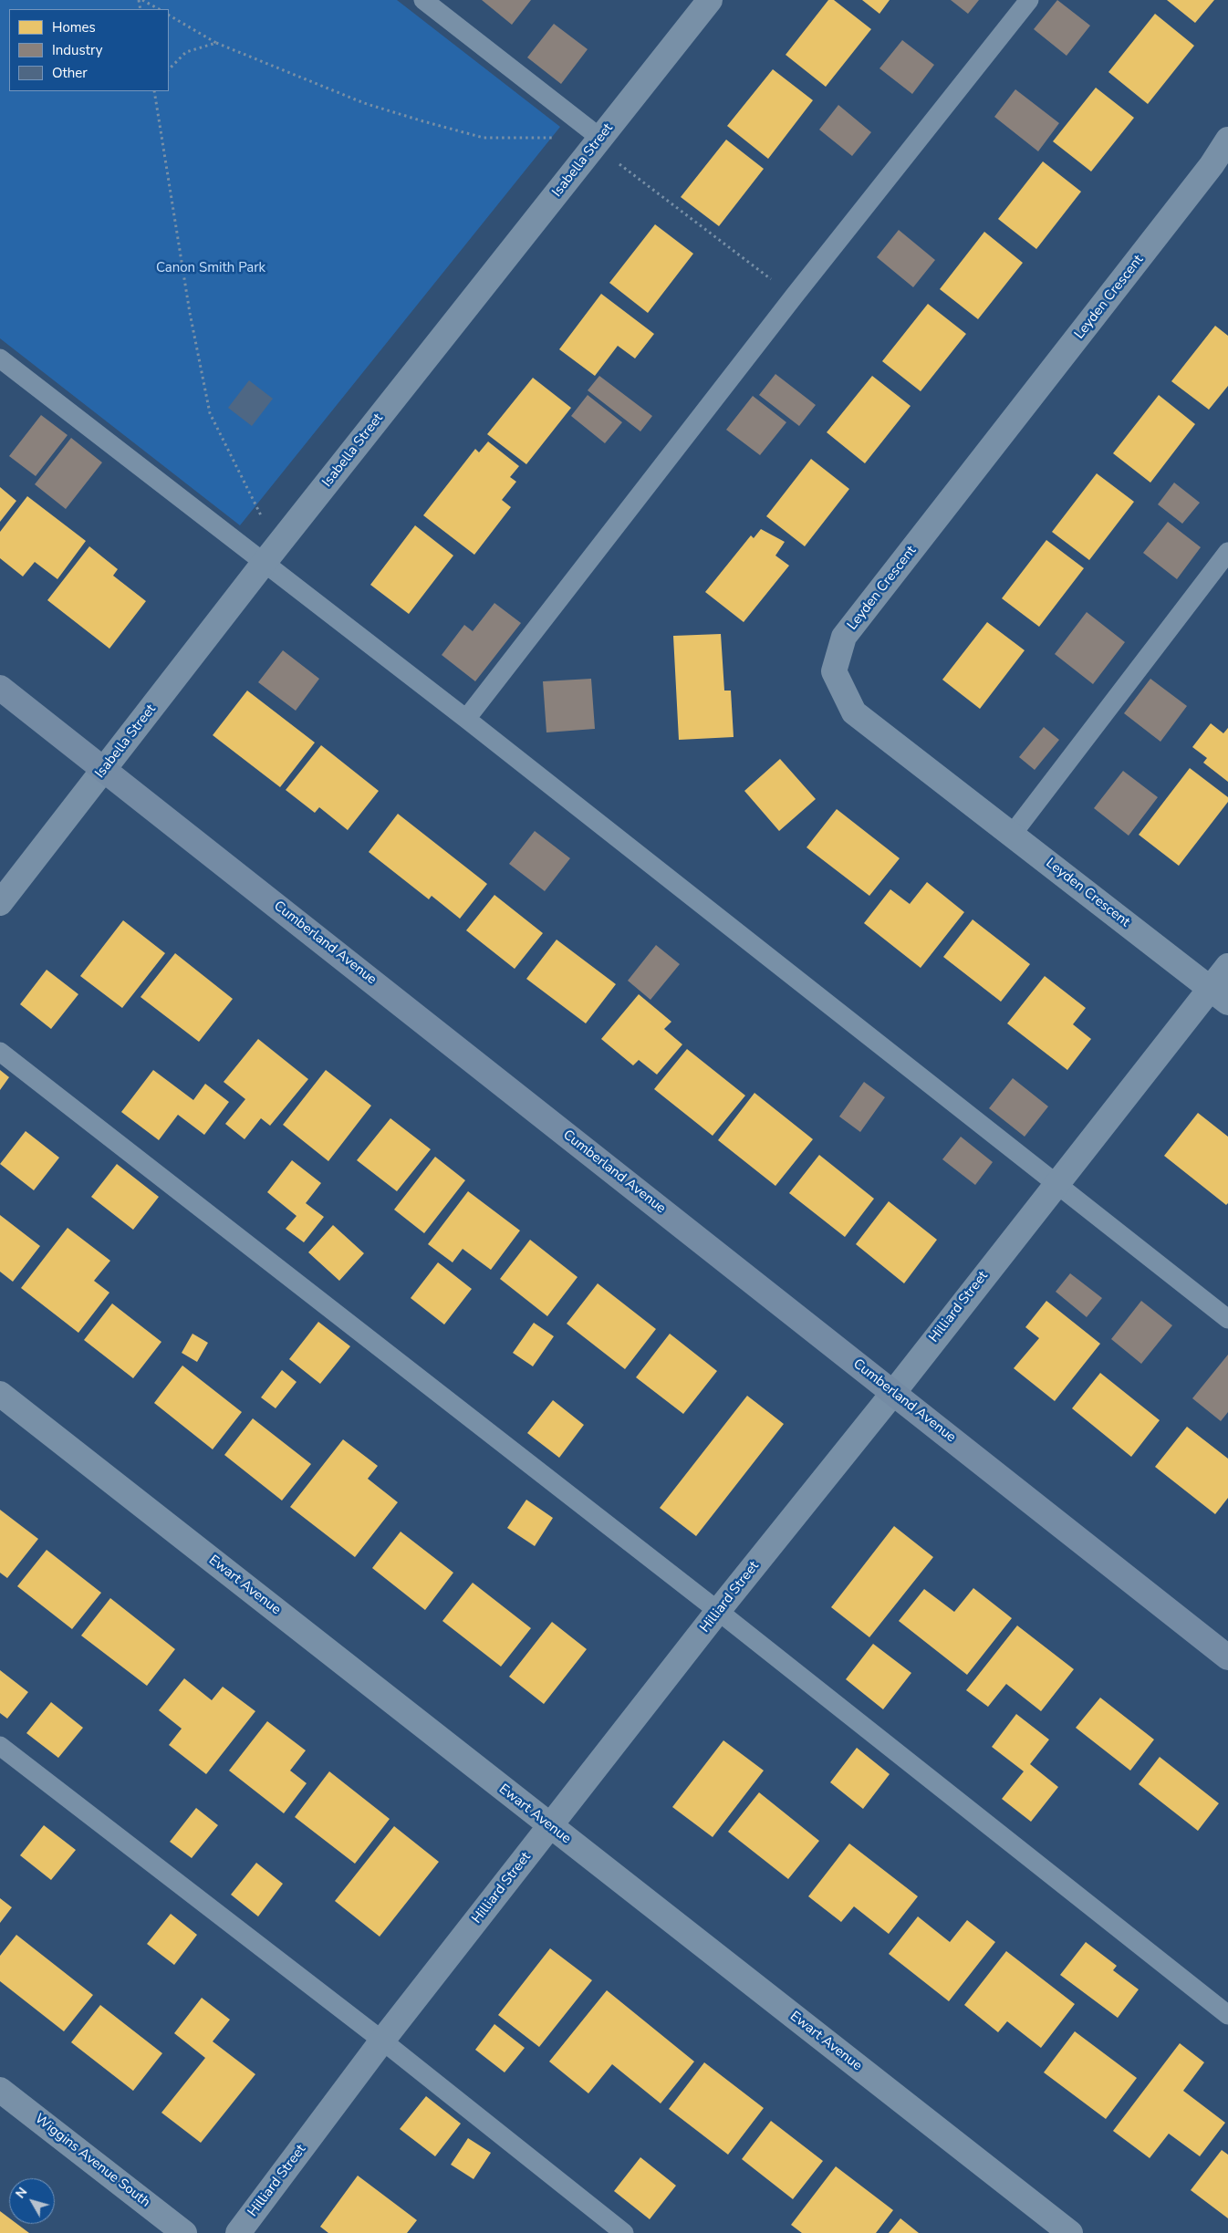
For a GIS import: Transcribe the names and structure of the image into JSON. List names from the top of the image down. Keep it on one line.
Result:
{"streets":{"street":["Isabella Street","Leyden Crescent","Cumberland Avenue","Hilliard Street","Ewart Avenue","Wiggins Avenue South"]},"crossings":[["Isabella Street","Cumberland Avenue"],["Leyden Crescent","Hilliard Street"],["Cumberland Avenue","Hilliard Street"],["Hilliard Street","Ewart Avenue"]],"parks":["Canon Smith Park"],"legend":["Homes","Industry","Other"],"north":"top left"}
